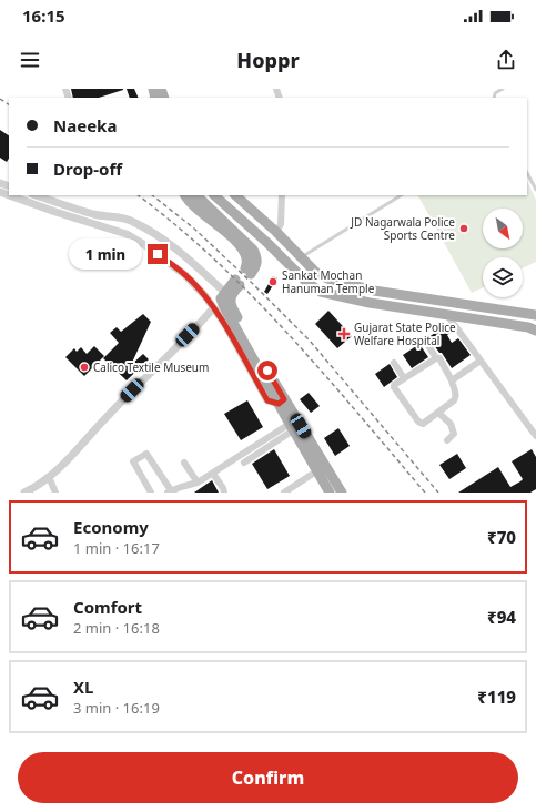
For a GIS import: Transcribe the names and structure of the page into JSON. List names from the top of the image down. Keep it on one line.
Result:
{"places":{"other":["JD Nagarwala Police Sports Centre","Sankat Mochan Hanuman Temple","Calico Textile Museum"],"health":["Gujarat State Police Welfare Hospital"]},"north":"bottom right","page":{"status":"16:15","header":"Hoppr","banner":["Naeeka","Drop-off"],"bubble":"1 min","list":[{"name":"Economy","note":"1 min · 16:17","value":"₹70"},{"name":"Comfort","note":"2 min · 16:18","value":"₹94"},{"name":"XL","note":"3 min · 16:19","value":"₹119"}],"buttons":"Confirm"}}
